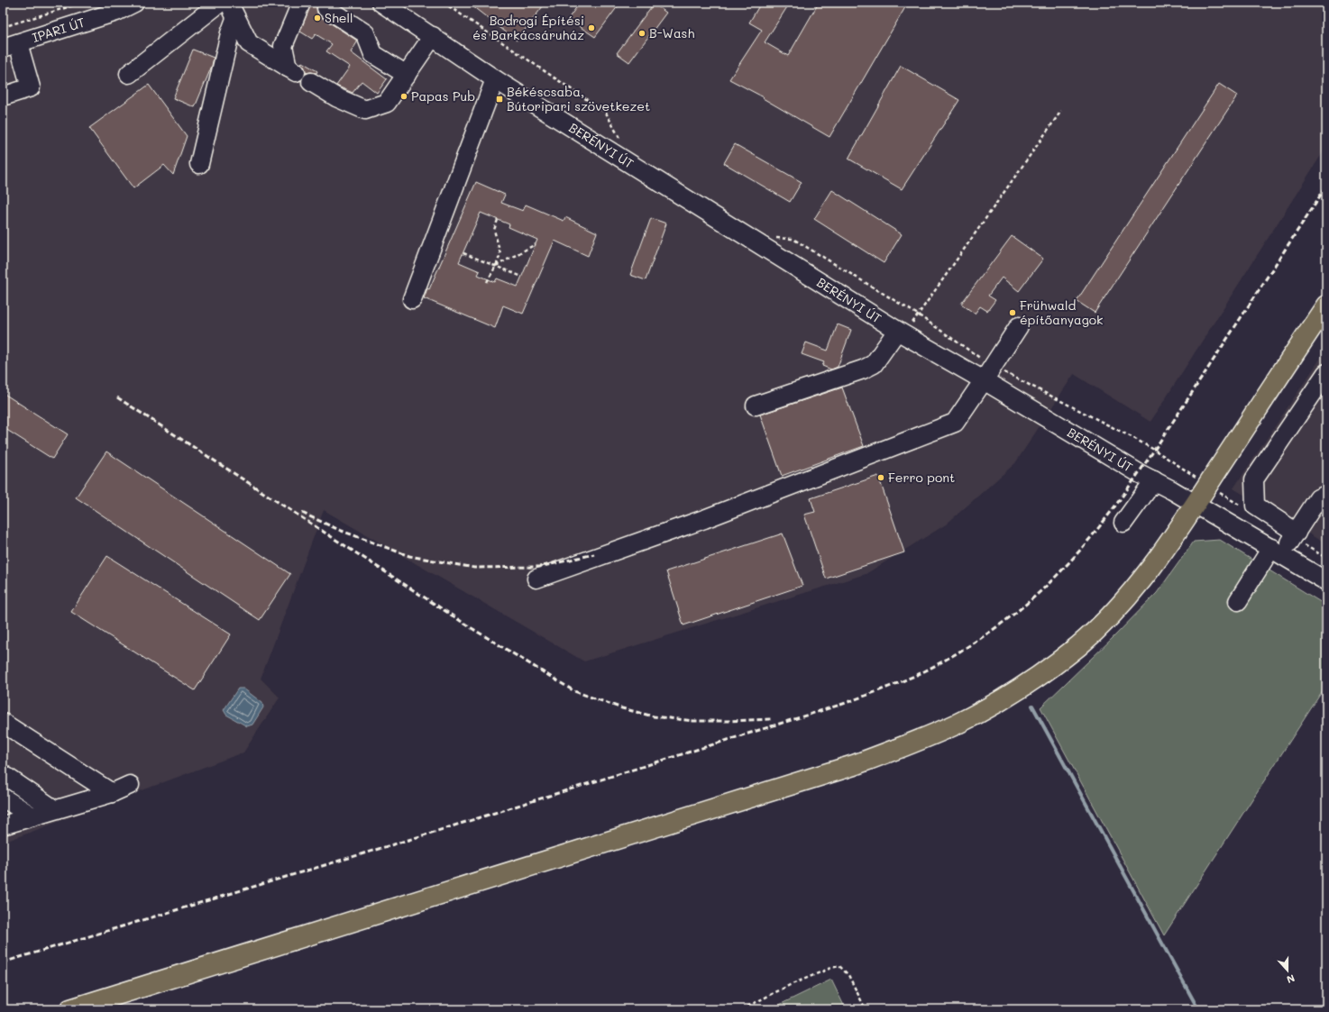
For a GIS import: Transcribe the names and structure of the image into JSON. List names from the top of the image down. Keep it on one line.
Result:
{"streets":{"street":["IPARI ÚT","BERÉNYI ÚT"]},"places":{"other":["Shell","Bodrogi Építési és Barkácsáruház","B-Wash","Papas Pub","Frühwald építőanyagok","Ferro pont"],"transit":["Békéscsaba, Bútoripari szövetkezet"]},"north":"bottom"}
